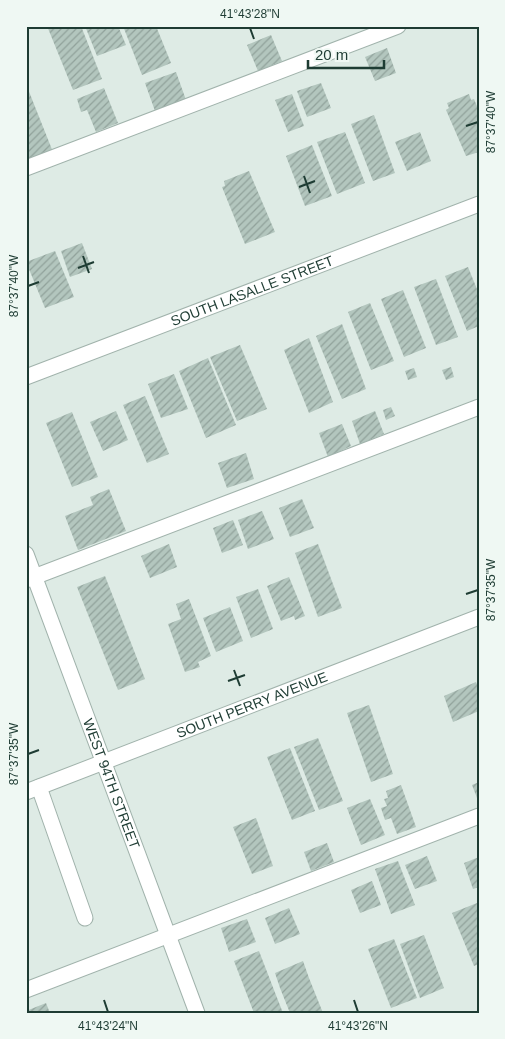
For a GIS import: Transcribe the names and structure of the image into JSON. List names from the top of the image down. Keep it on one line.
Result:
{"streets":{"street":["SOUTH LASALLE STREET","SOUTH PERRY AVENUE","WEST 94TH STREET"]},"crossings":[["SOUTH PERRY AVENUE","WEST 94TH STREET"]],"scale_bar":"20 m","coordinates":["41°43'28\"N","87°37'40\"W","87°37'35\"W","41°43'24\"N","41°43'26\"N"]}
